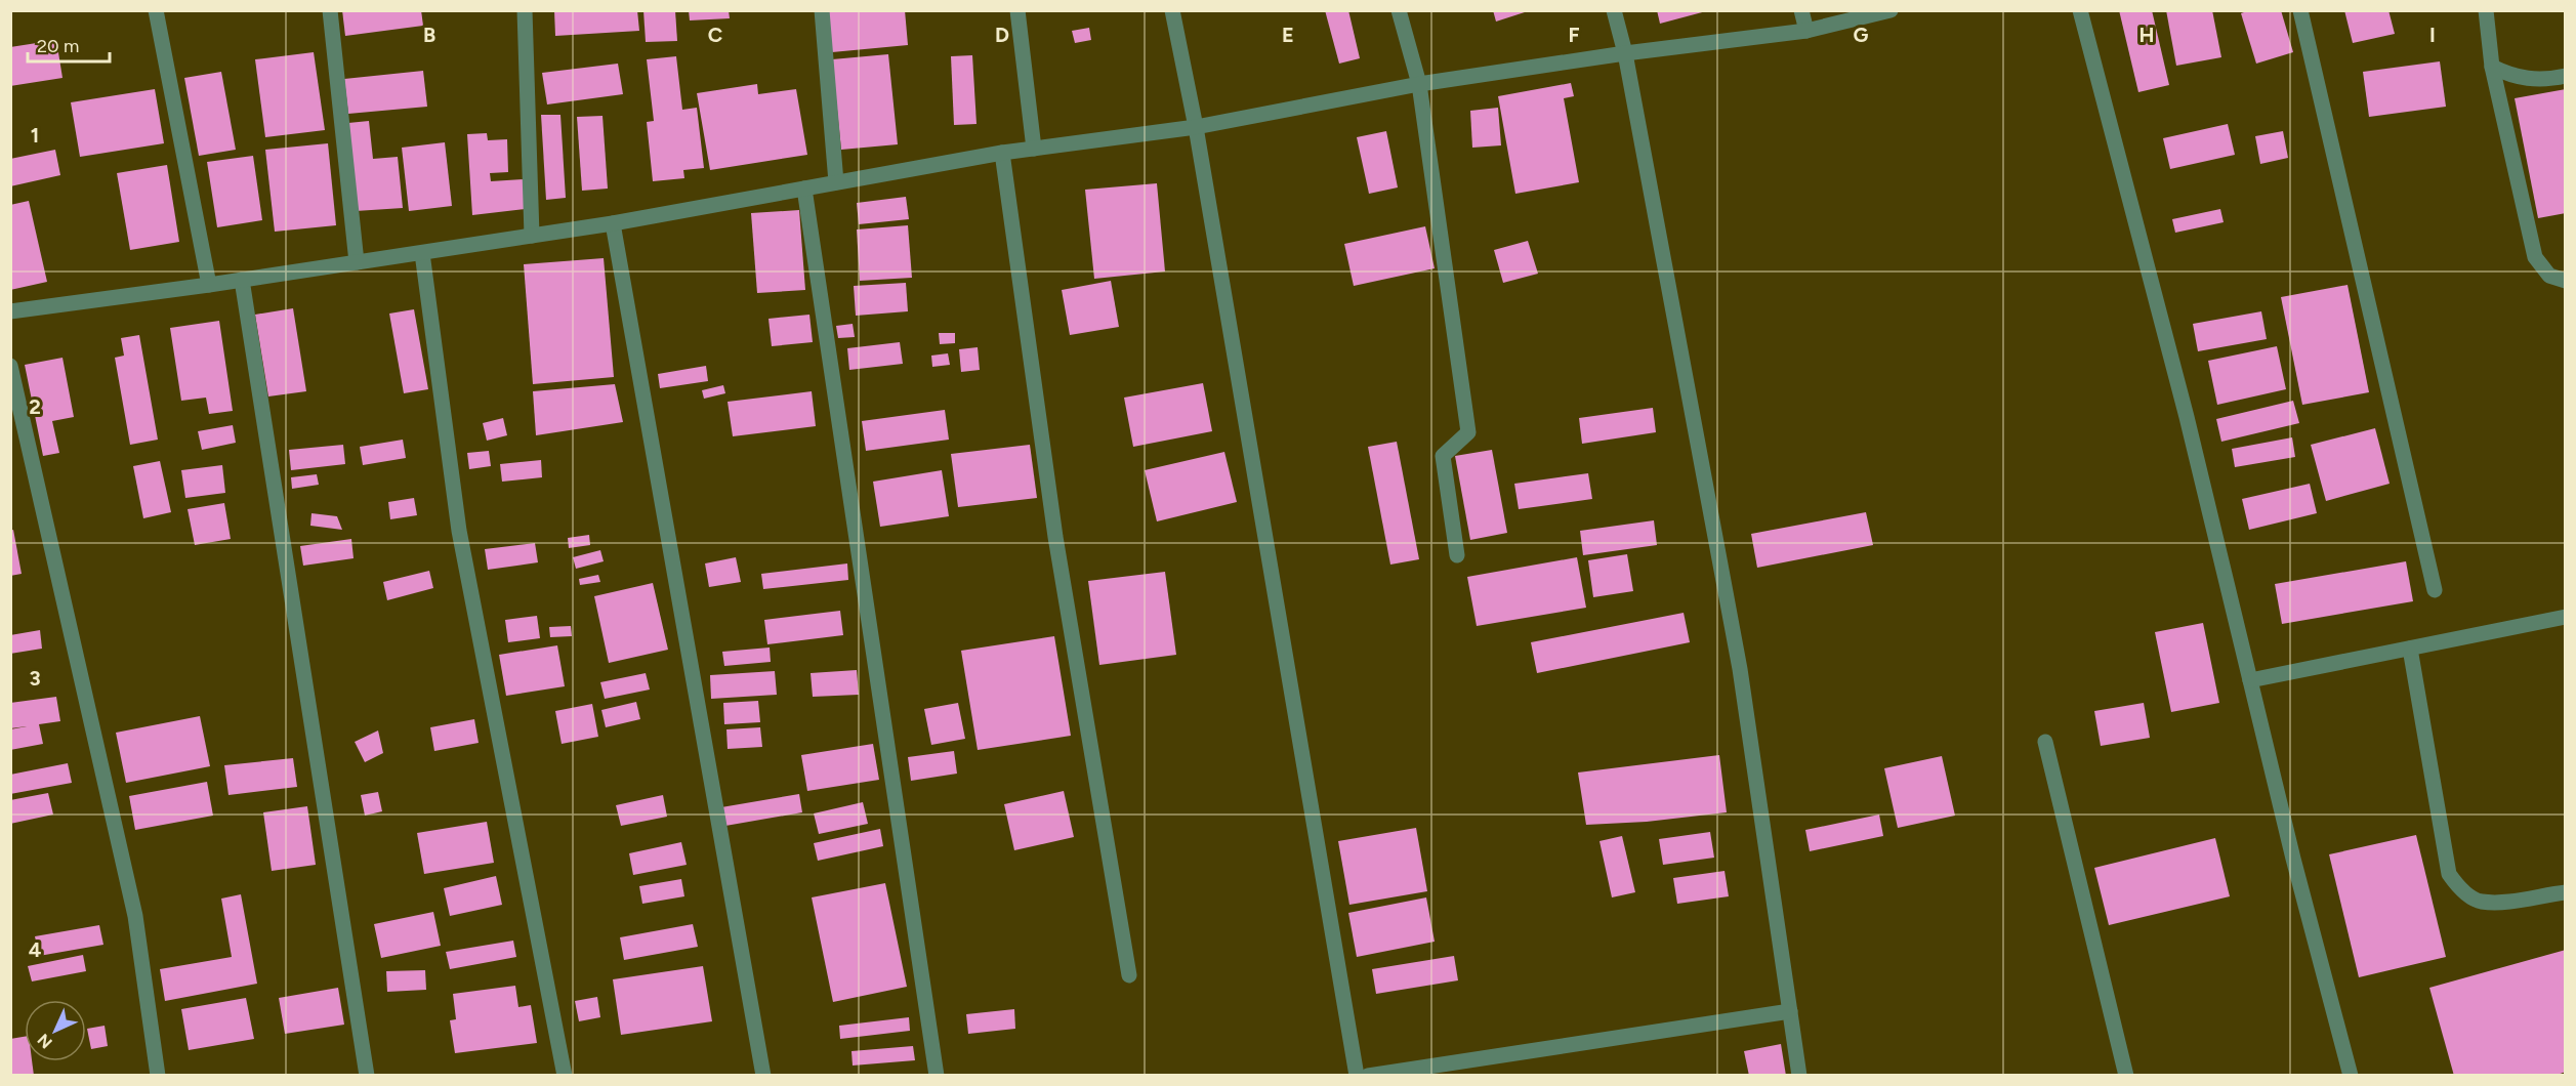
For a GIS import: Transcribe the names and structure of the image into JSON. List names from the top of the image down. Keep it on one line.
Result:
{"scale_bar":"20 m","north":"bottom left","grid":{"columns":["B","C","D","E","F","G","H","I"],"rows":["1","2","3","4"]}}
